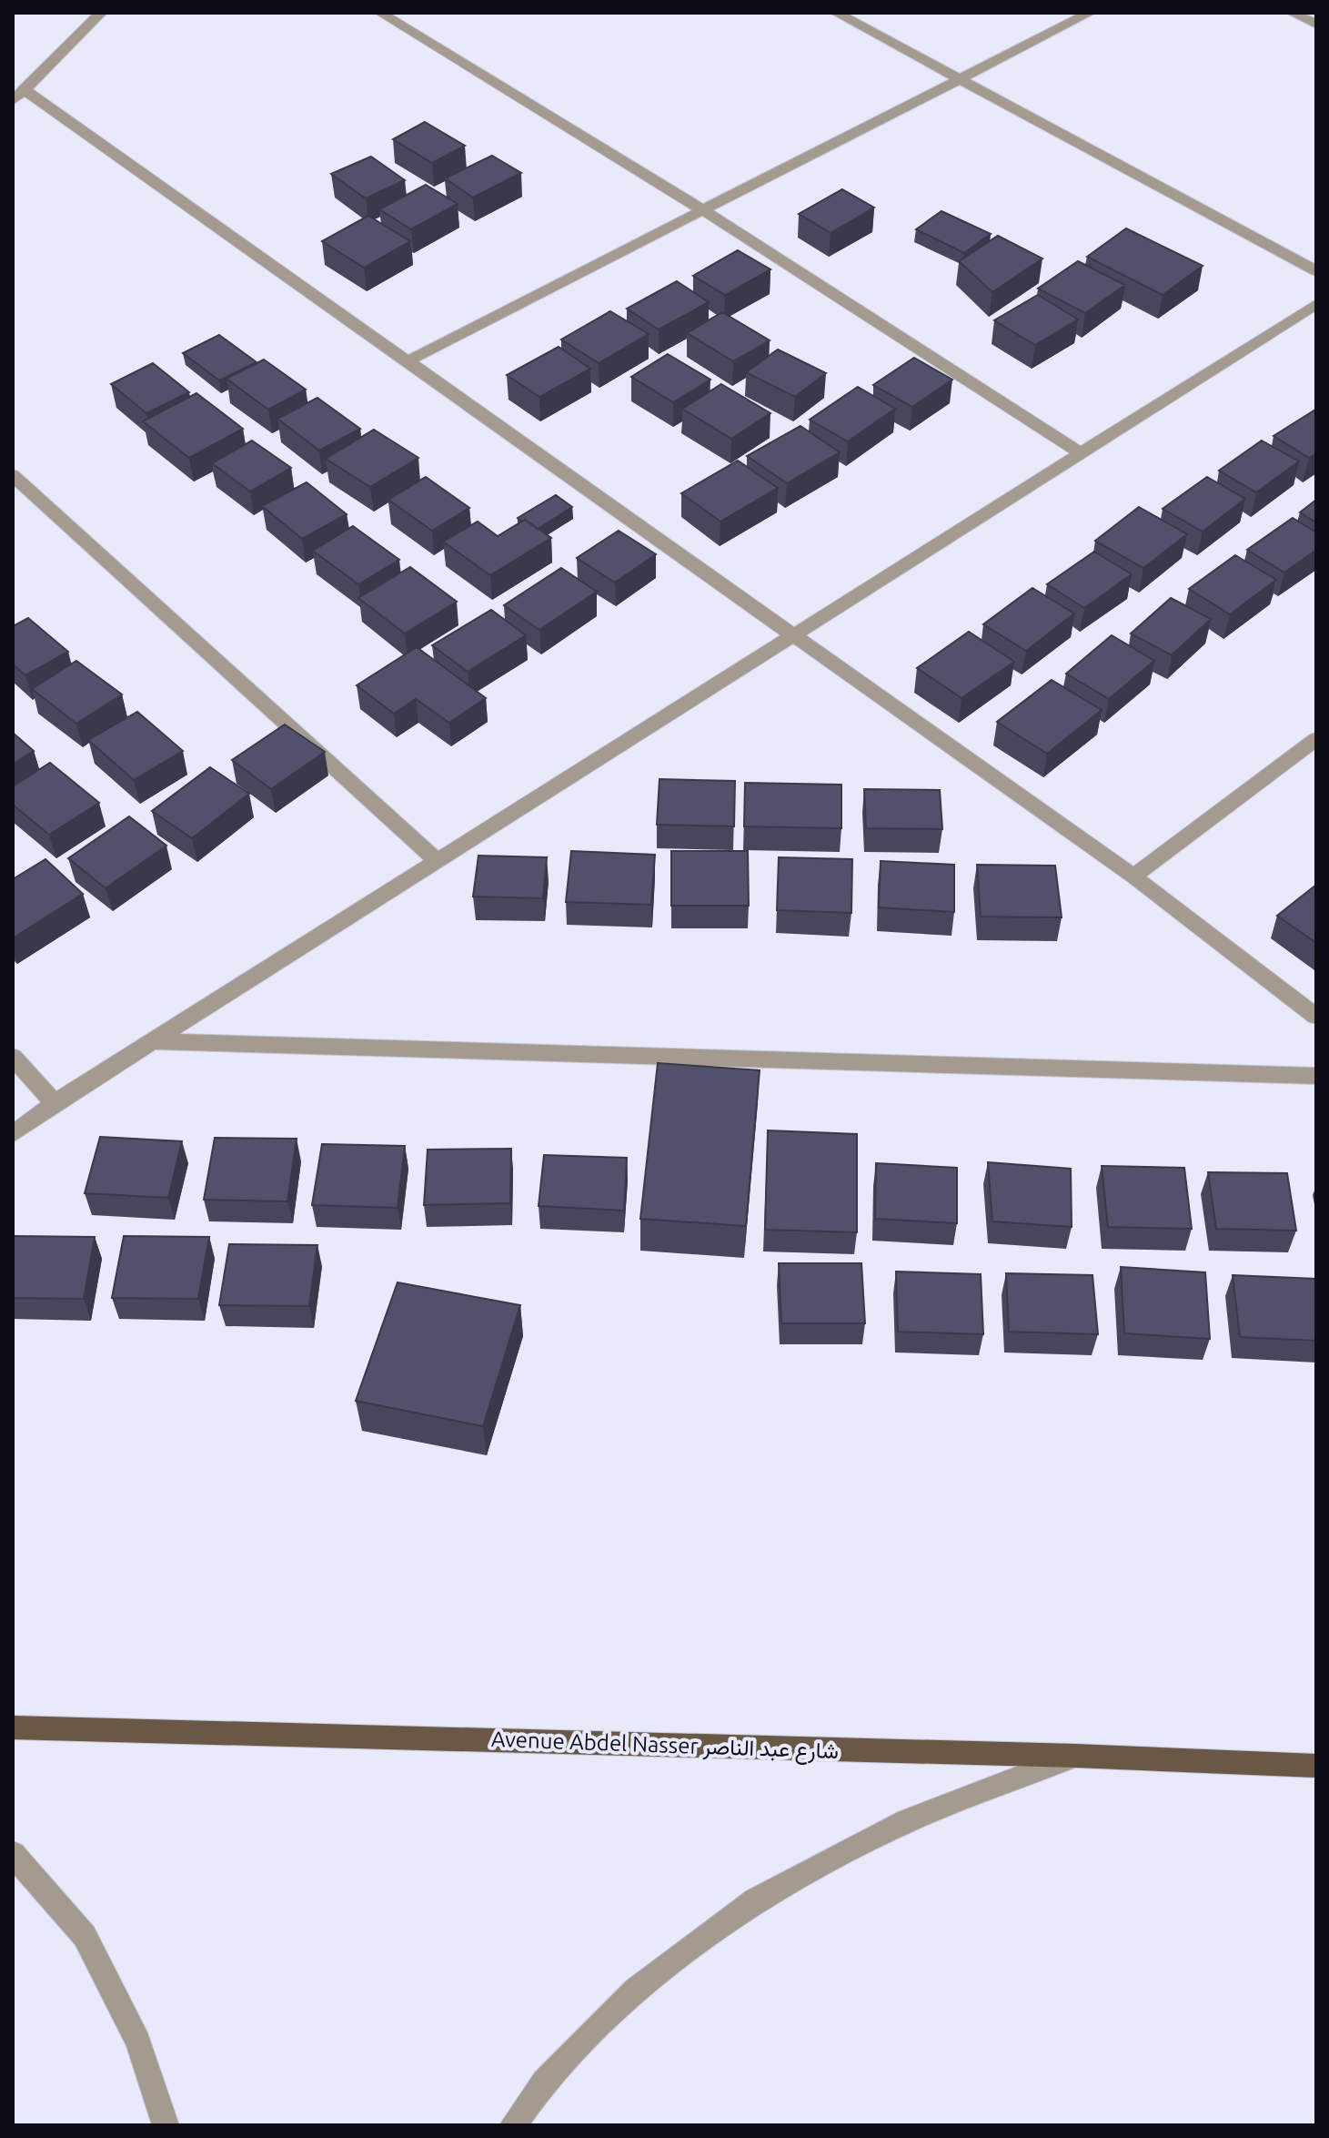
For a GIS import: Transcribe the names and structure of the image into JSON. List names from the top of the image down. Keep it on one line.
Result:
{"streets":{"main road":["Avenue Abdel Nasser شارع عبد الناصر"]}}
